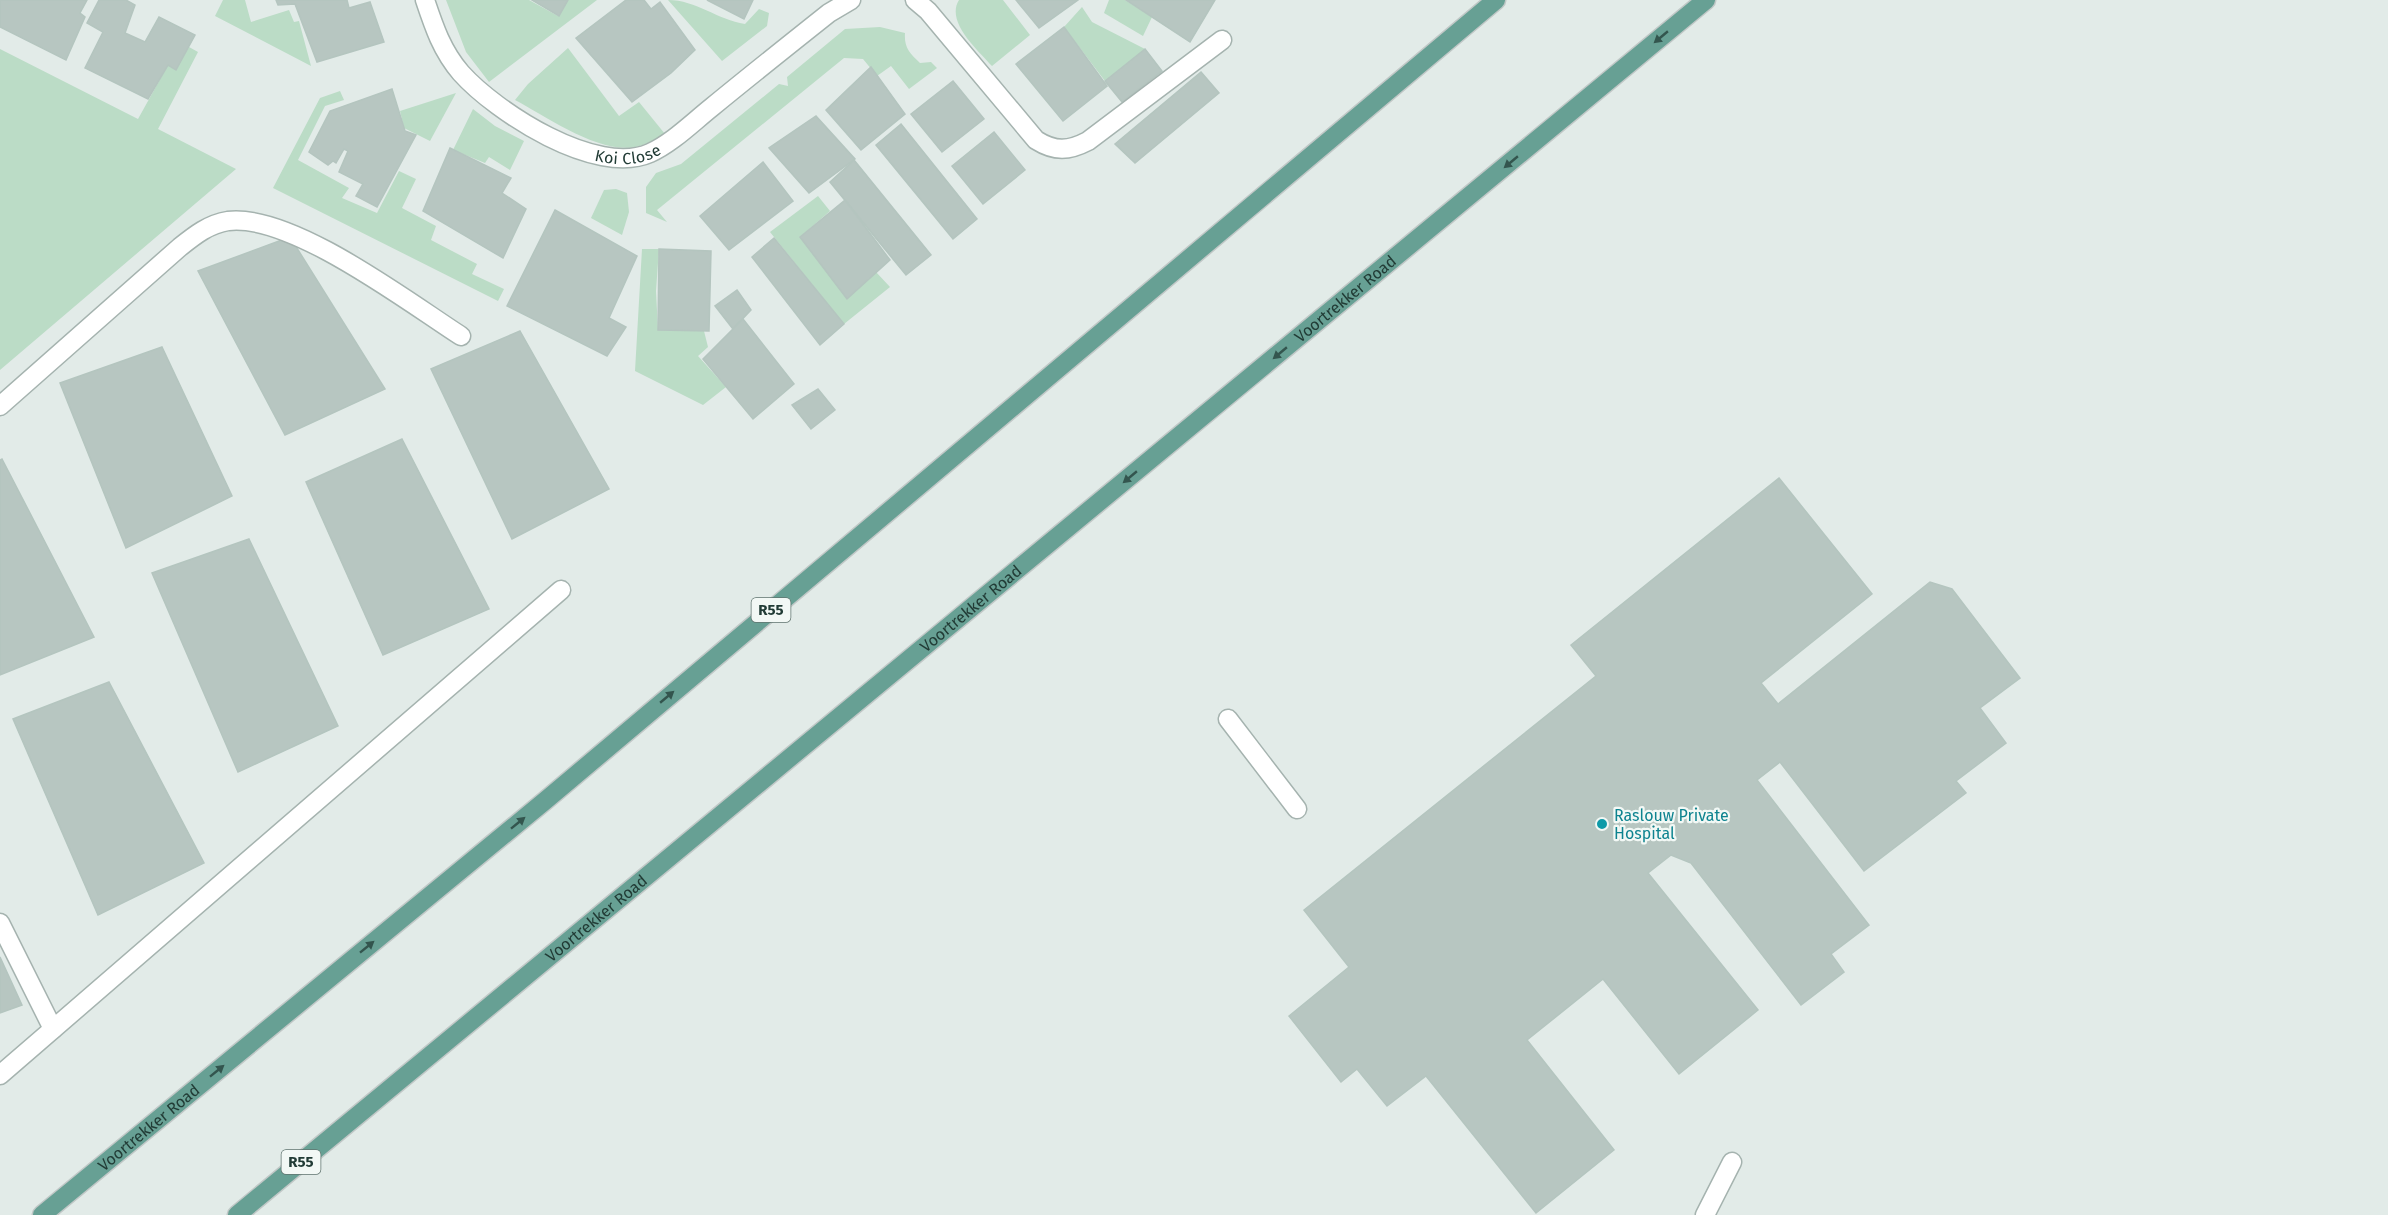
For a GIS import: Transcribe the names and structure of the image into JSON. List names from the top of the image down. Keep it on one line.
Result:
{"streets":{"main road":["Voortrekker Road","R55"],"street":["Koi Close"]},"places":["Raslouw Private Hospital"]}
